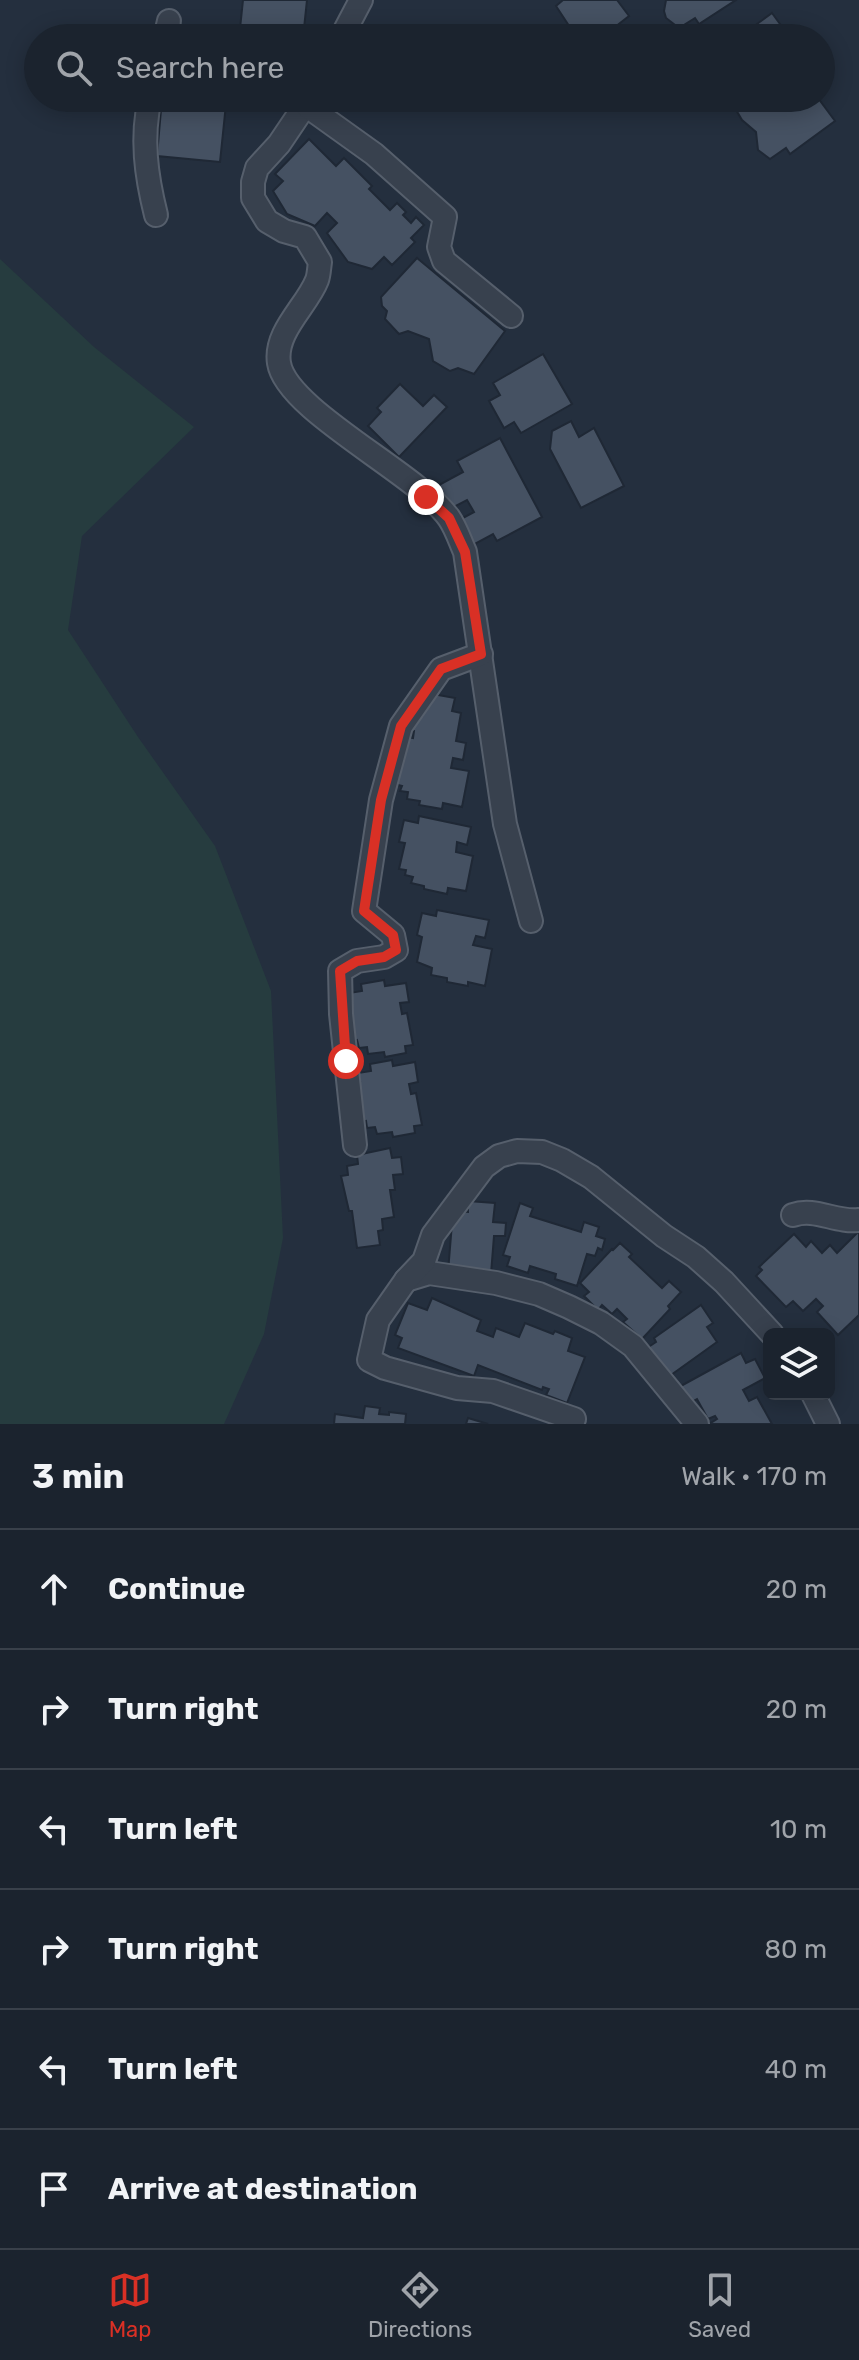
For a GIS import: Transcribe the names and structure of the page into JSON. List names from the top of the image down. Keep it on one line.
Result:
{"page":{"search":"Search here","heading":["3 min","Walk · 170 m"],"list":[["Continue","20 m"],["Turn right","20 m"],["Turn left","10 m"],["Turn right","80 m"],["Turn left","40 m"],"Arrive at destination"],"nav":["Map","Directions","Saved"]}}
